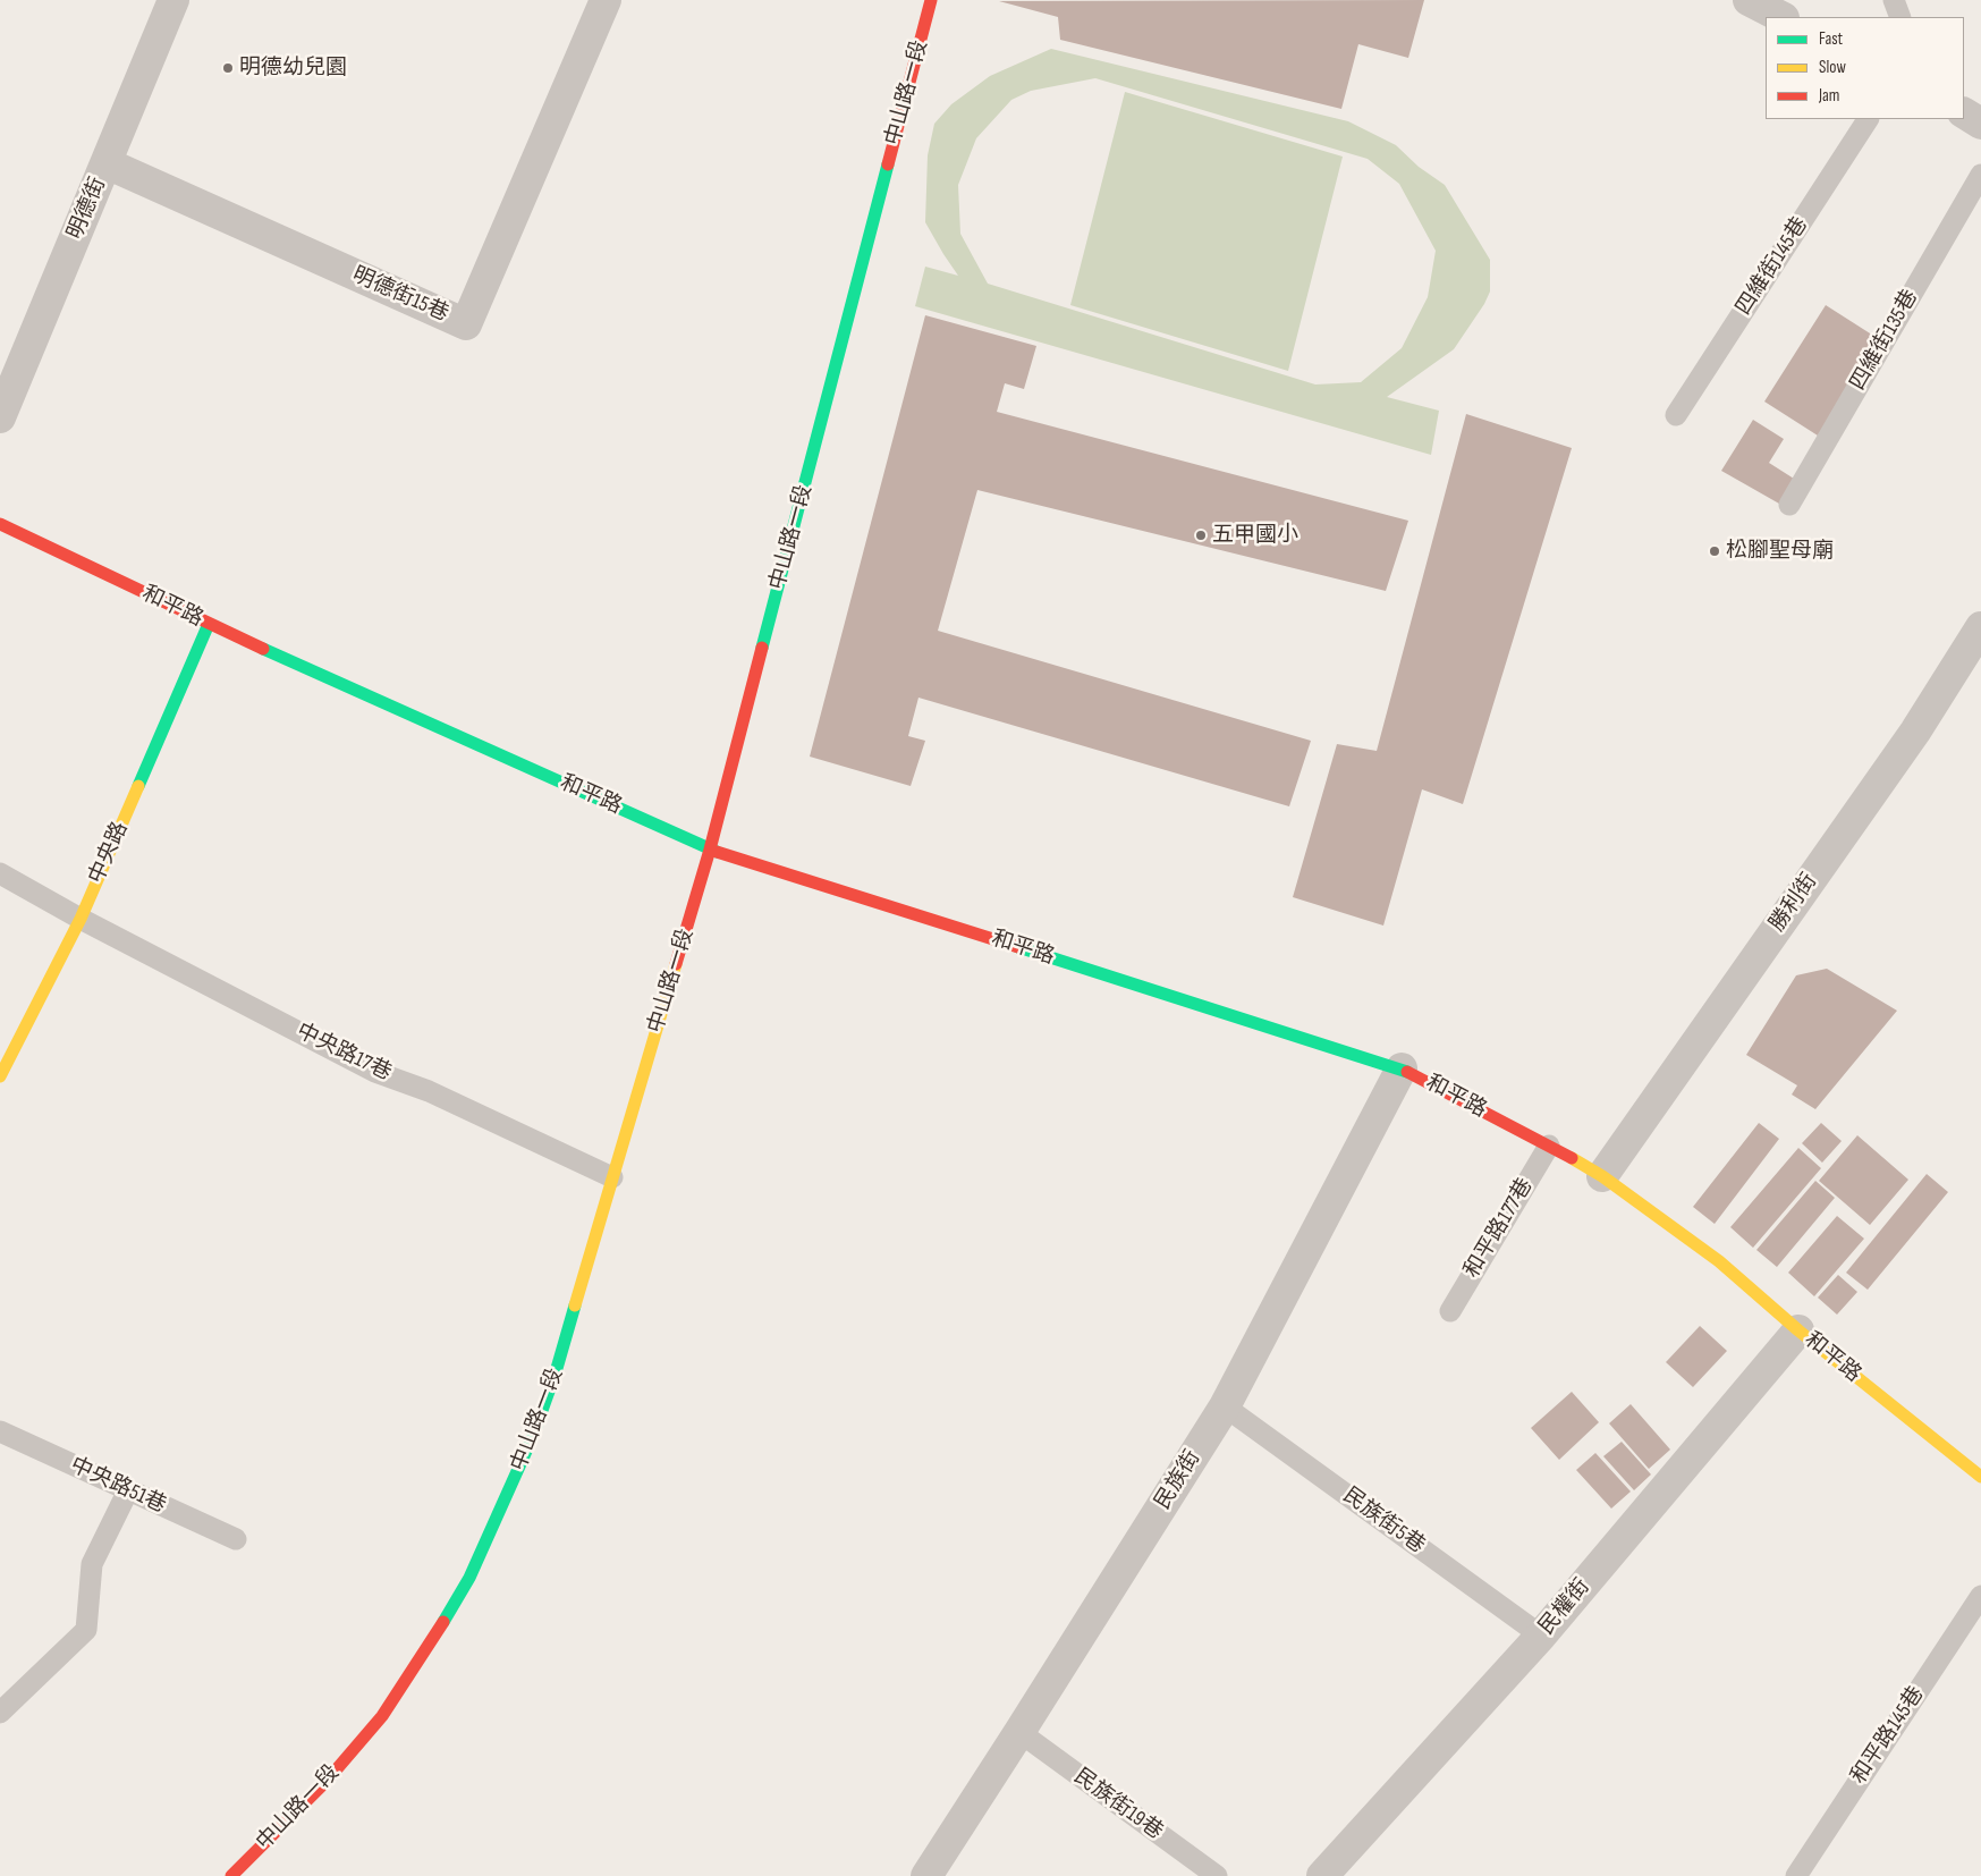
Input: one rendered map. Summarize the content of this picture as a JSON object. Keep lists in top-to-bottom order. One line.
{"streets":{"street":["中山路一段","明德街","明德街15巷","和平路","中央路","勝利街","民族街","民權街"],"lane":["四維街145巷","四維街135巷","中央路17巷","和平路177巷","中央路51巷","民族街5巷","和平路145巷","民族街19巷"]},"crossings":[["中山路一段","和平路"],["中山路一段","中央路17巷"],["明德街","明德街15巷"],["和平路","中央路"],["和平路","勝利街"],["和平路","和平路177巷"],["和平路","民族街"],["和平路","民權街"],["中央路","中央路17巷"],["民族街","民族街5巷"],["民族街","民族街19巷"],["民族街5巷","民權街"]],"places":["明德幼兒園","五甲國小","松腳聖母廟"],"legend":["Fast","Slow","Jam"]}
